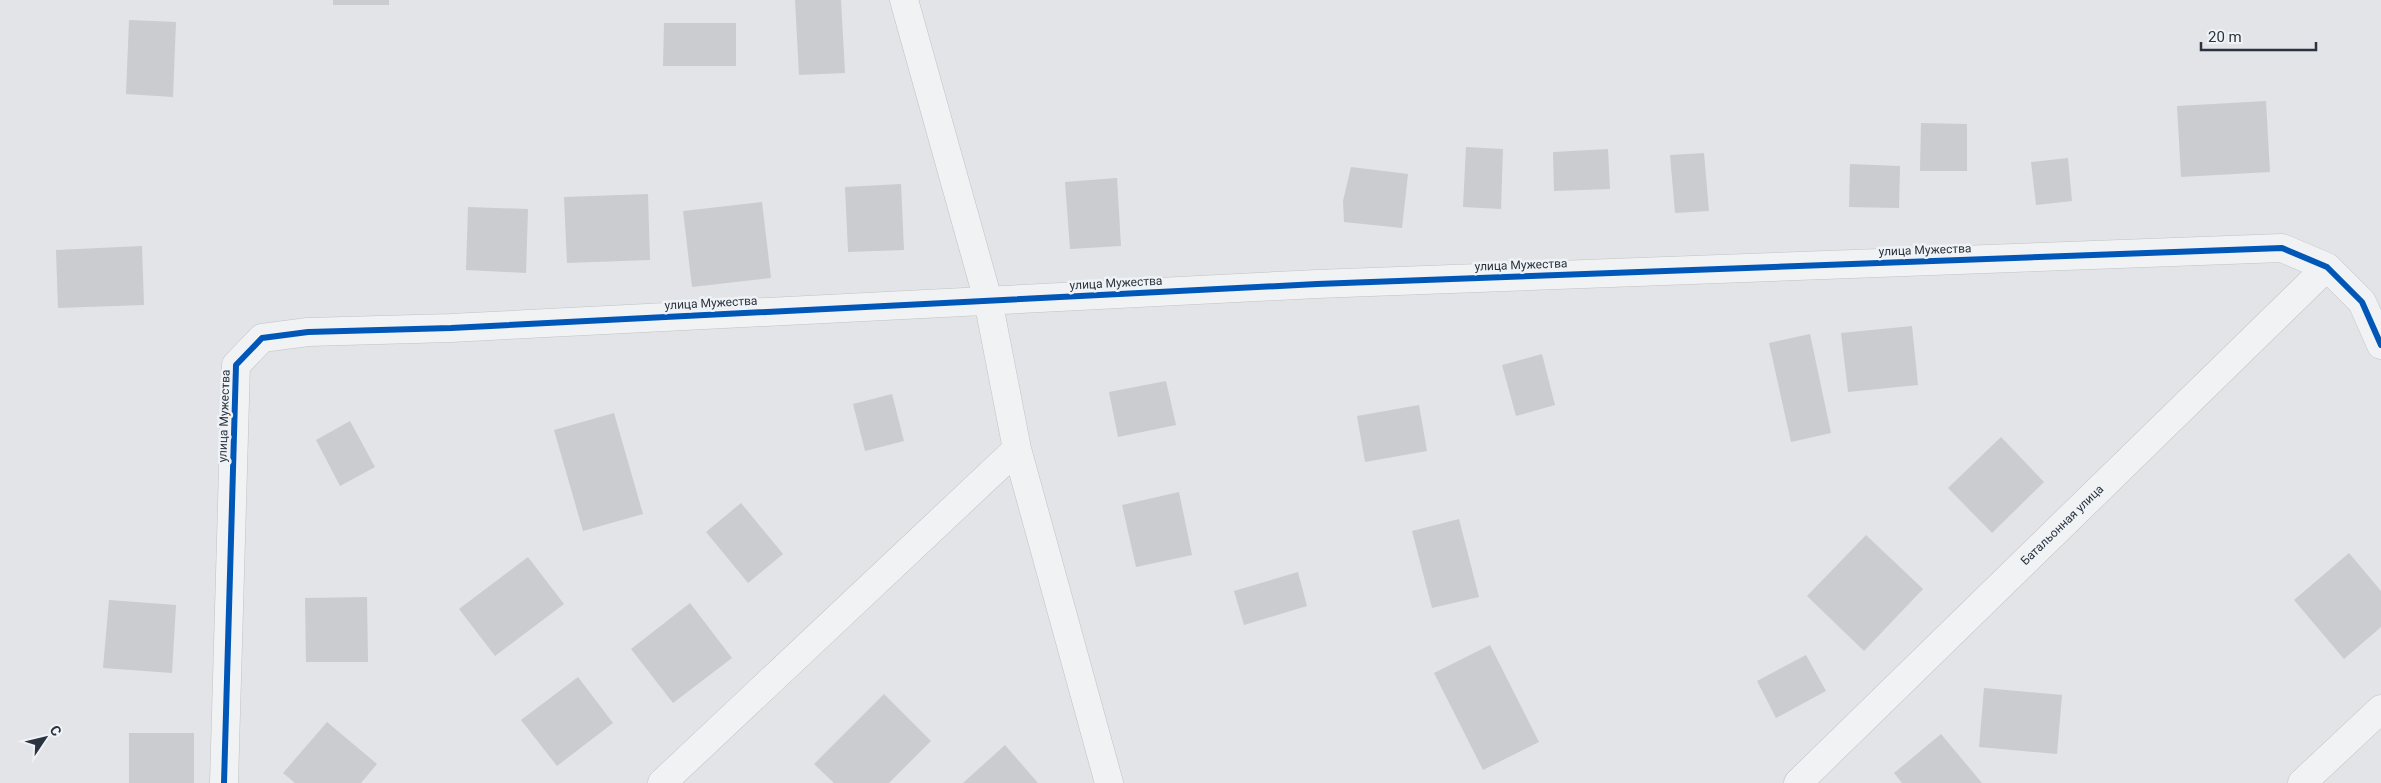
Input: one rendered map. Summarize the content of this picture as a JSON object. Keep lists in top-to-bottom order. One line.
{"streets":{"street":["улица Мужества","Батальонная улица"]},"crossings":[["улица Мужества","Батальонная улица"]],"scale_bar":"20 m","north":"top right"}
